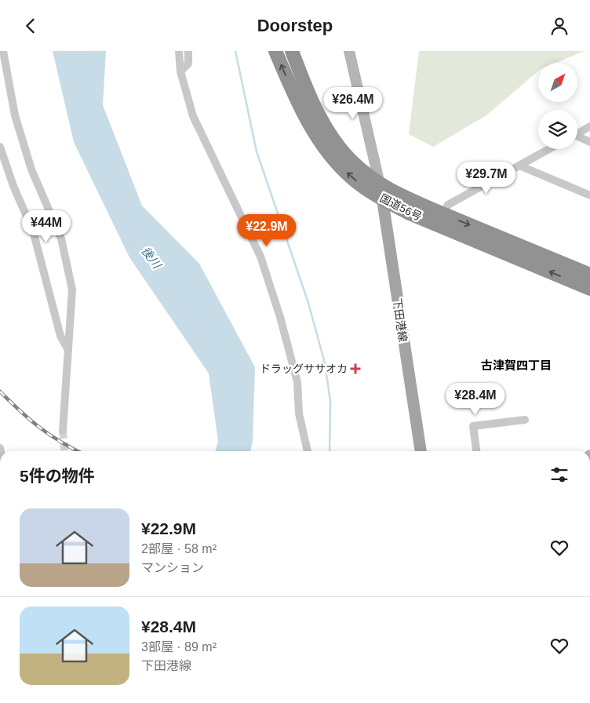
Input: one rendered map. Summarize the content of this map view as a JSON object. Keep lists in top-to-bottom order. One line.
{"streets":{"highway":["国道56号"],"main road":["下田港線"]},"crossings":[["国道56号","下田港線"]],"districts":["古津賀四丁目"],"water":["後川"],"places":{"health":["ドラッグササオカ"]},"north":"top right","page":{"header":"Doorstep","price":["¥26.4M","¥29.7M","¥44M","¥22.9M","¥28.4M"],"heading":"5件の物件","list":[{"name":"¥22.9M","note":"2部屋 · 58 m² · マンション"},{"name":"¥28.4M","note":"3部屋 · 89 m² · 下田港線"}]}}
